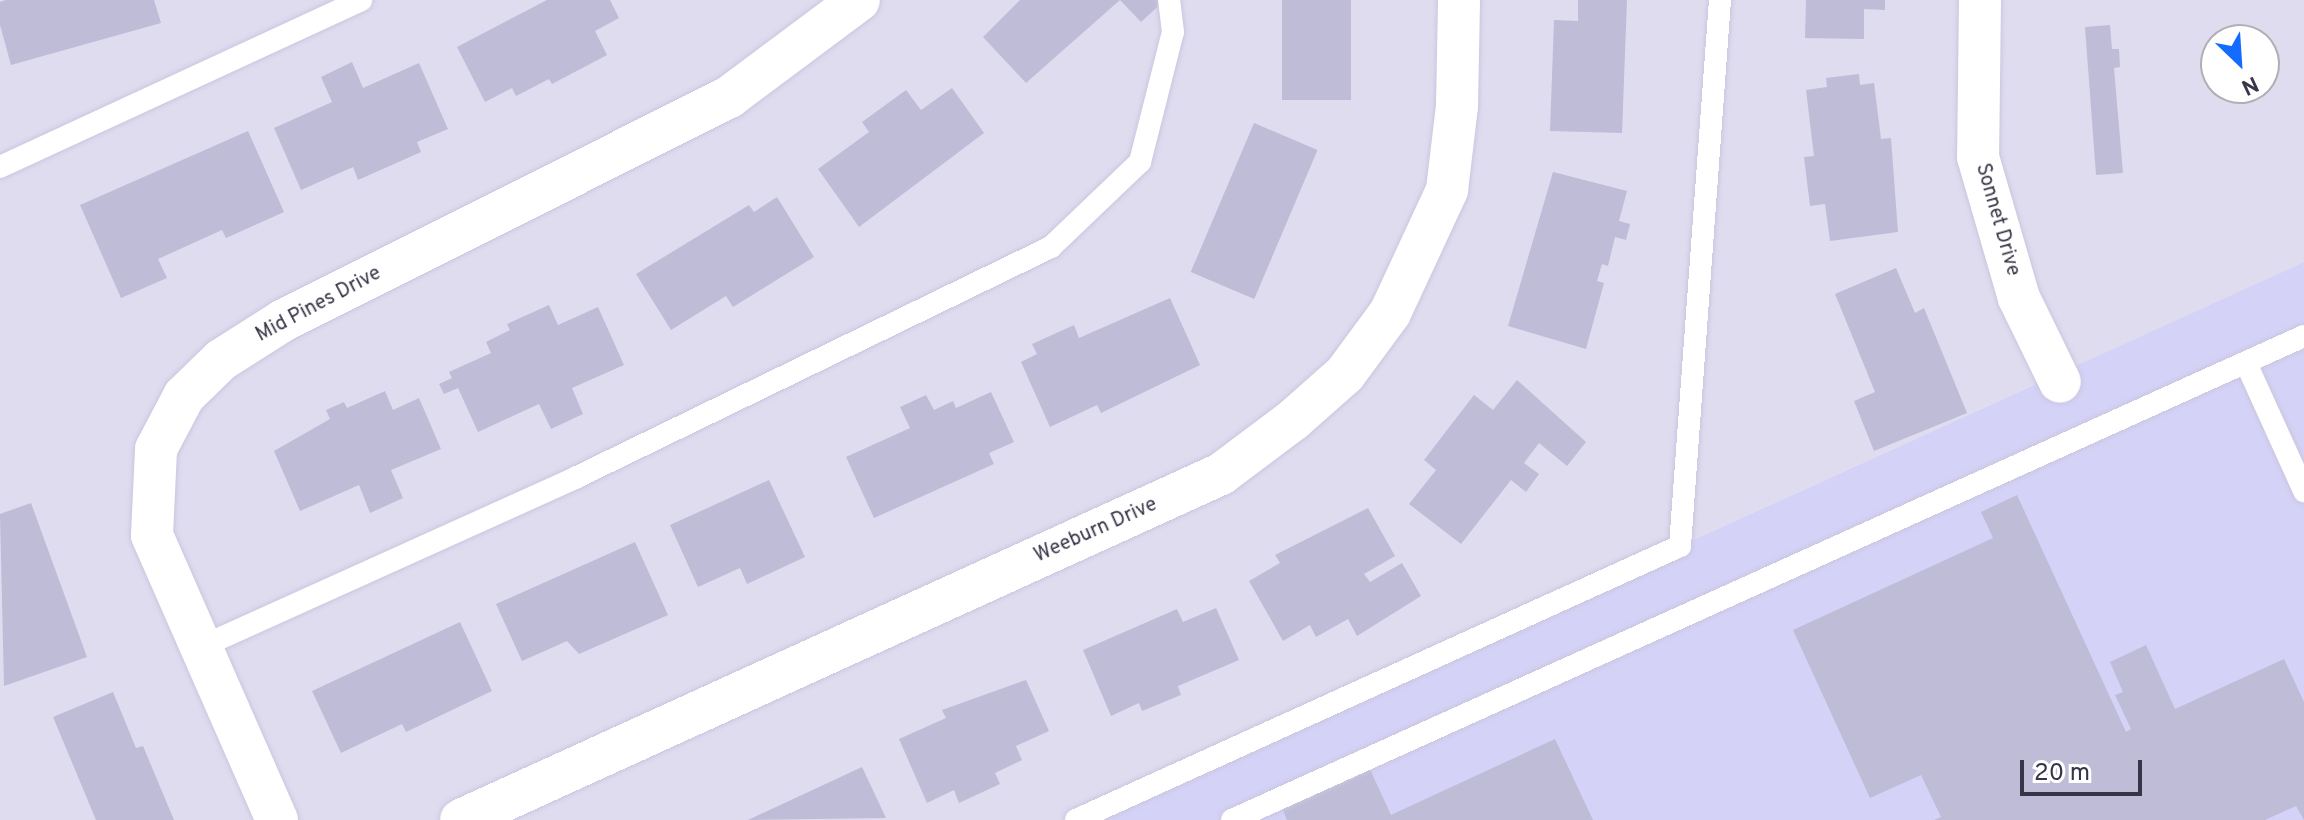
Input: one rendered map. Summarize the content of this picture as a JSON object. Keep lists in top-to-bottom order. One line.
{"streets":{"street":["Sonnet Drive","Mid Pines Drive","Weeburn Drive"]},"scale_bar":"20 m","north":"bottom right"}
